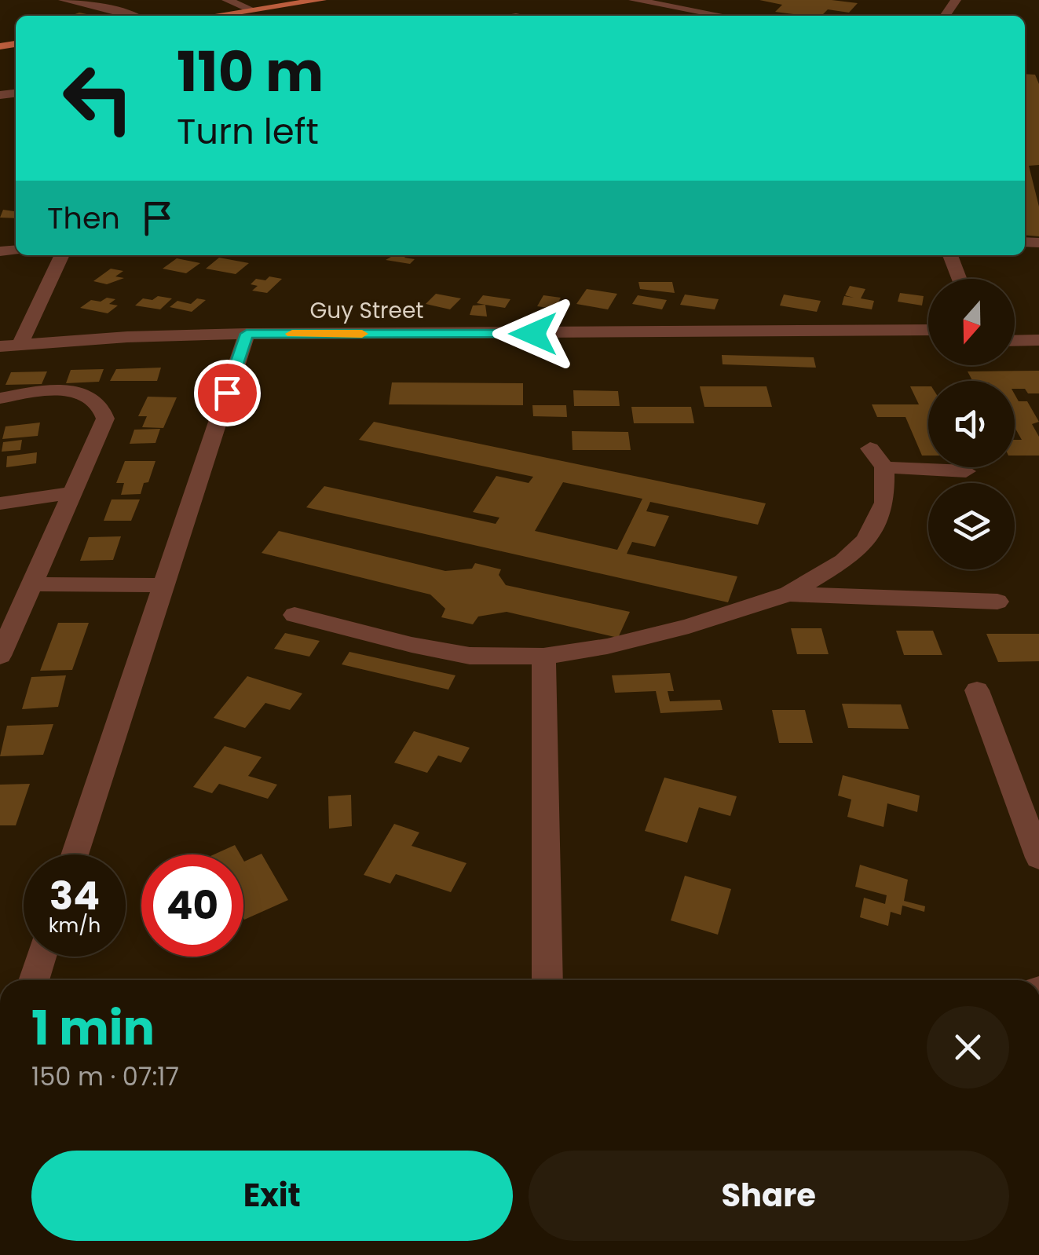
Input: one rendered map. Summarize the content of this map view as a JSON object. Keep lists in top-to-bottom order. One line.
{"streets":{"street":["Guy Street"]},"north":"bottom","page":{"turn":["110 m","Turn left"],"then":"Then","speed":"34 km/h","limit":"40","heading":["1 min","150 m · 07:17"],"buttons":["Exit","Share"]}}
